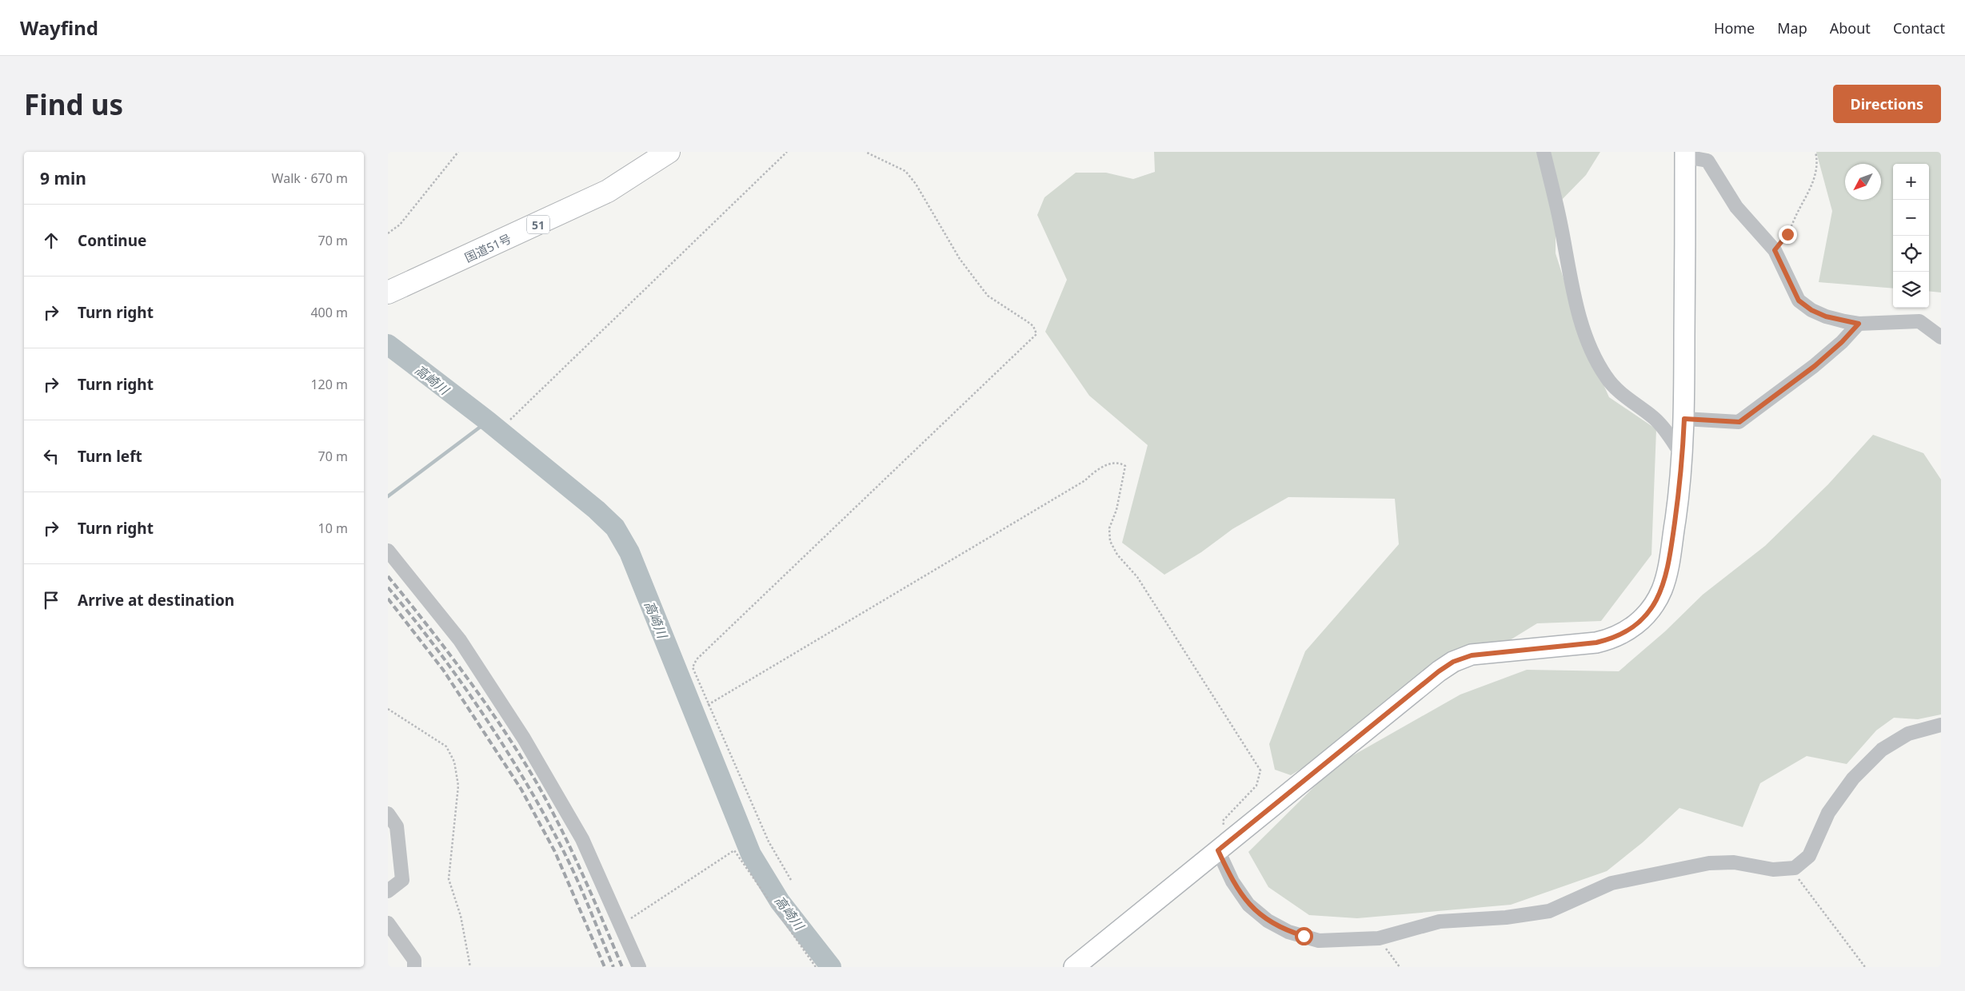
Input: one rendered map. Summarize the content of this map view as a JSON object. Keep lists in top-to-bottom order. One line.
{"streets":{"highway":["51","国道51号"]},"water":["高崎川"],"north":"bottom left","page":{"header":"Wayfind","nav":["Home","Map","About","Contact"],"buttons":"Directions","title":"Find us","heading":["9 min","Walk · 670 m"],"map_buttons":["+","−"],"list":[["Continue","70 m"],["Turn right","400 m"],["Turn right","120 m"],["Turn left","70 m"],["Turn right","10 m"],"Arrive at destination"]}}
